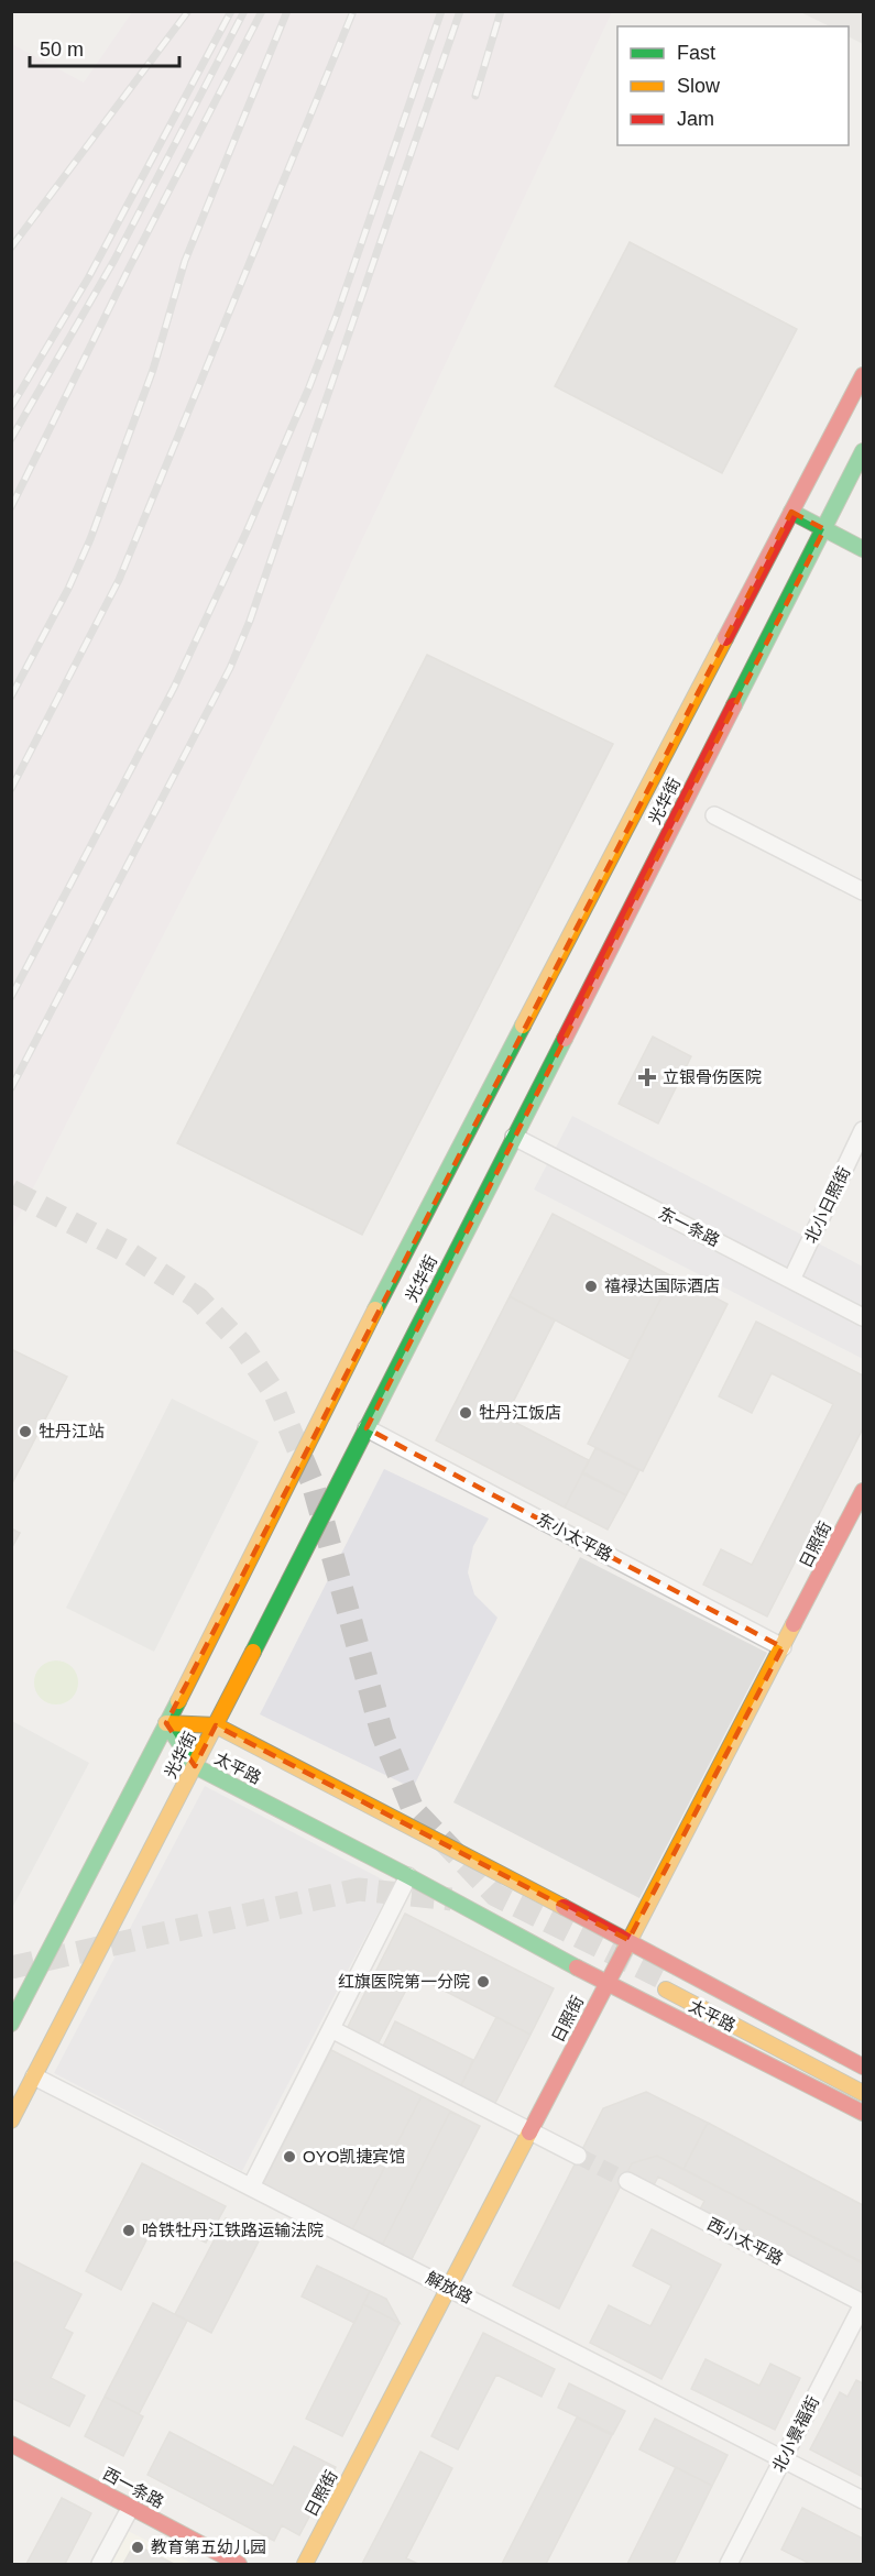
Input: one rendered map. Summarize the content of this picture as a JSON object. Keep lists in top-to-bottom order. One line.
{"streets":{"main road":["光华街","日照街","太平路","西一条路"],"street":["北小日照街","东一条路","东小太平路","西小太平路","解放路","北小景福街"]},"crossings":[["光华街","东一条路"],["光华街","东小太平路"],["光华街","太平路"],["光华街","解放路"],["北小日照街","东一条路"],["东小太平路","日照街"],["日照街","太平路"],["日照街","解放路"],["西小太平路","北小景福街"],["解放路","北小景福街"]],"places":{"health":["立银骨伤医院"],"other":["禧禄达国际酒店","牡丹江饭店","牡丹江站","红旗医院第一分院","OYO凯捷宾馆","哈铁牡丹江铁路运输法院","教育第五幼儿园"]},"legend":["Fast","Slow","Jam"],"scale_bar":"50 m"}
